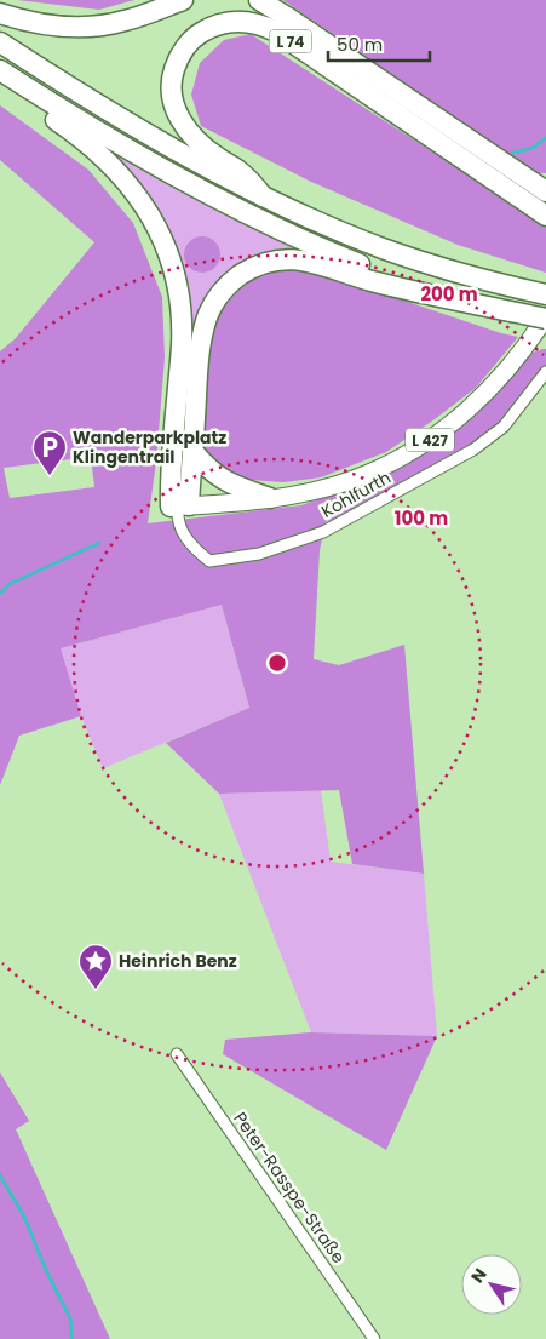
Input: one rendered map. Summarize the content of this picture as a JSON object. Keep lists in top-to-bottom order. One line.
{"streets":{"highway":["L 74"],"main road":["L 427"],"street":["Kohlfurth","Peter-Rasspe-Straße"]},"crossings":[["L 427","Kohlfurth"]],"places":{"parking":["Wanderparkplatz Klingentrail"],"place":["Heinrich Benz"]},"scale_bar":"50 m","north":"top left","rings":["200 m","100 m"]}
